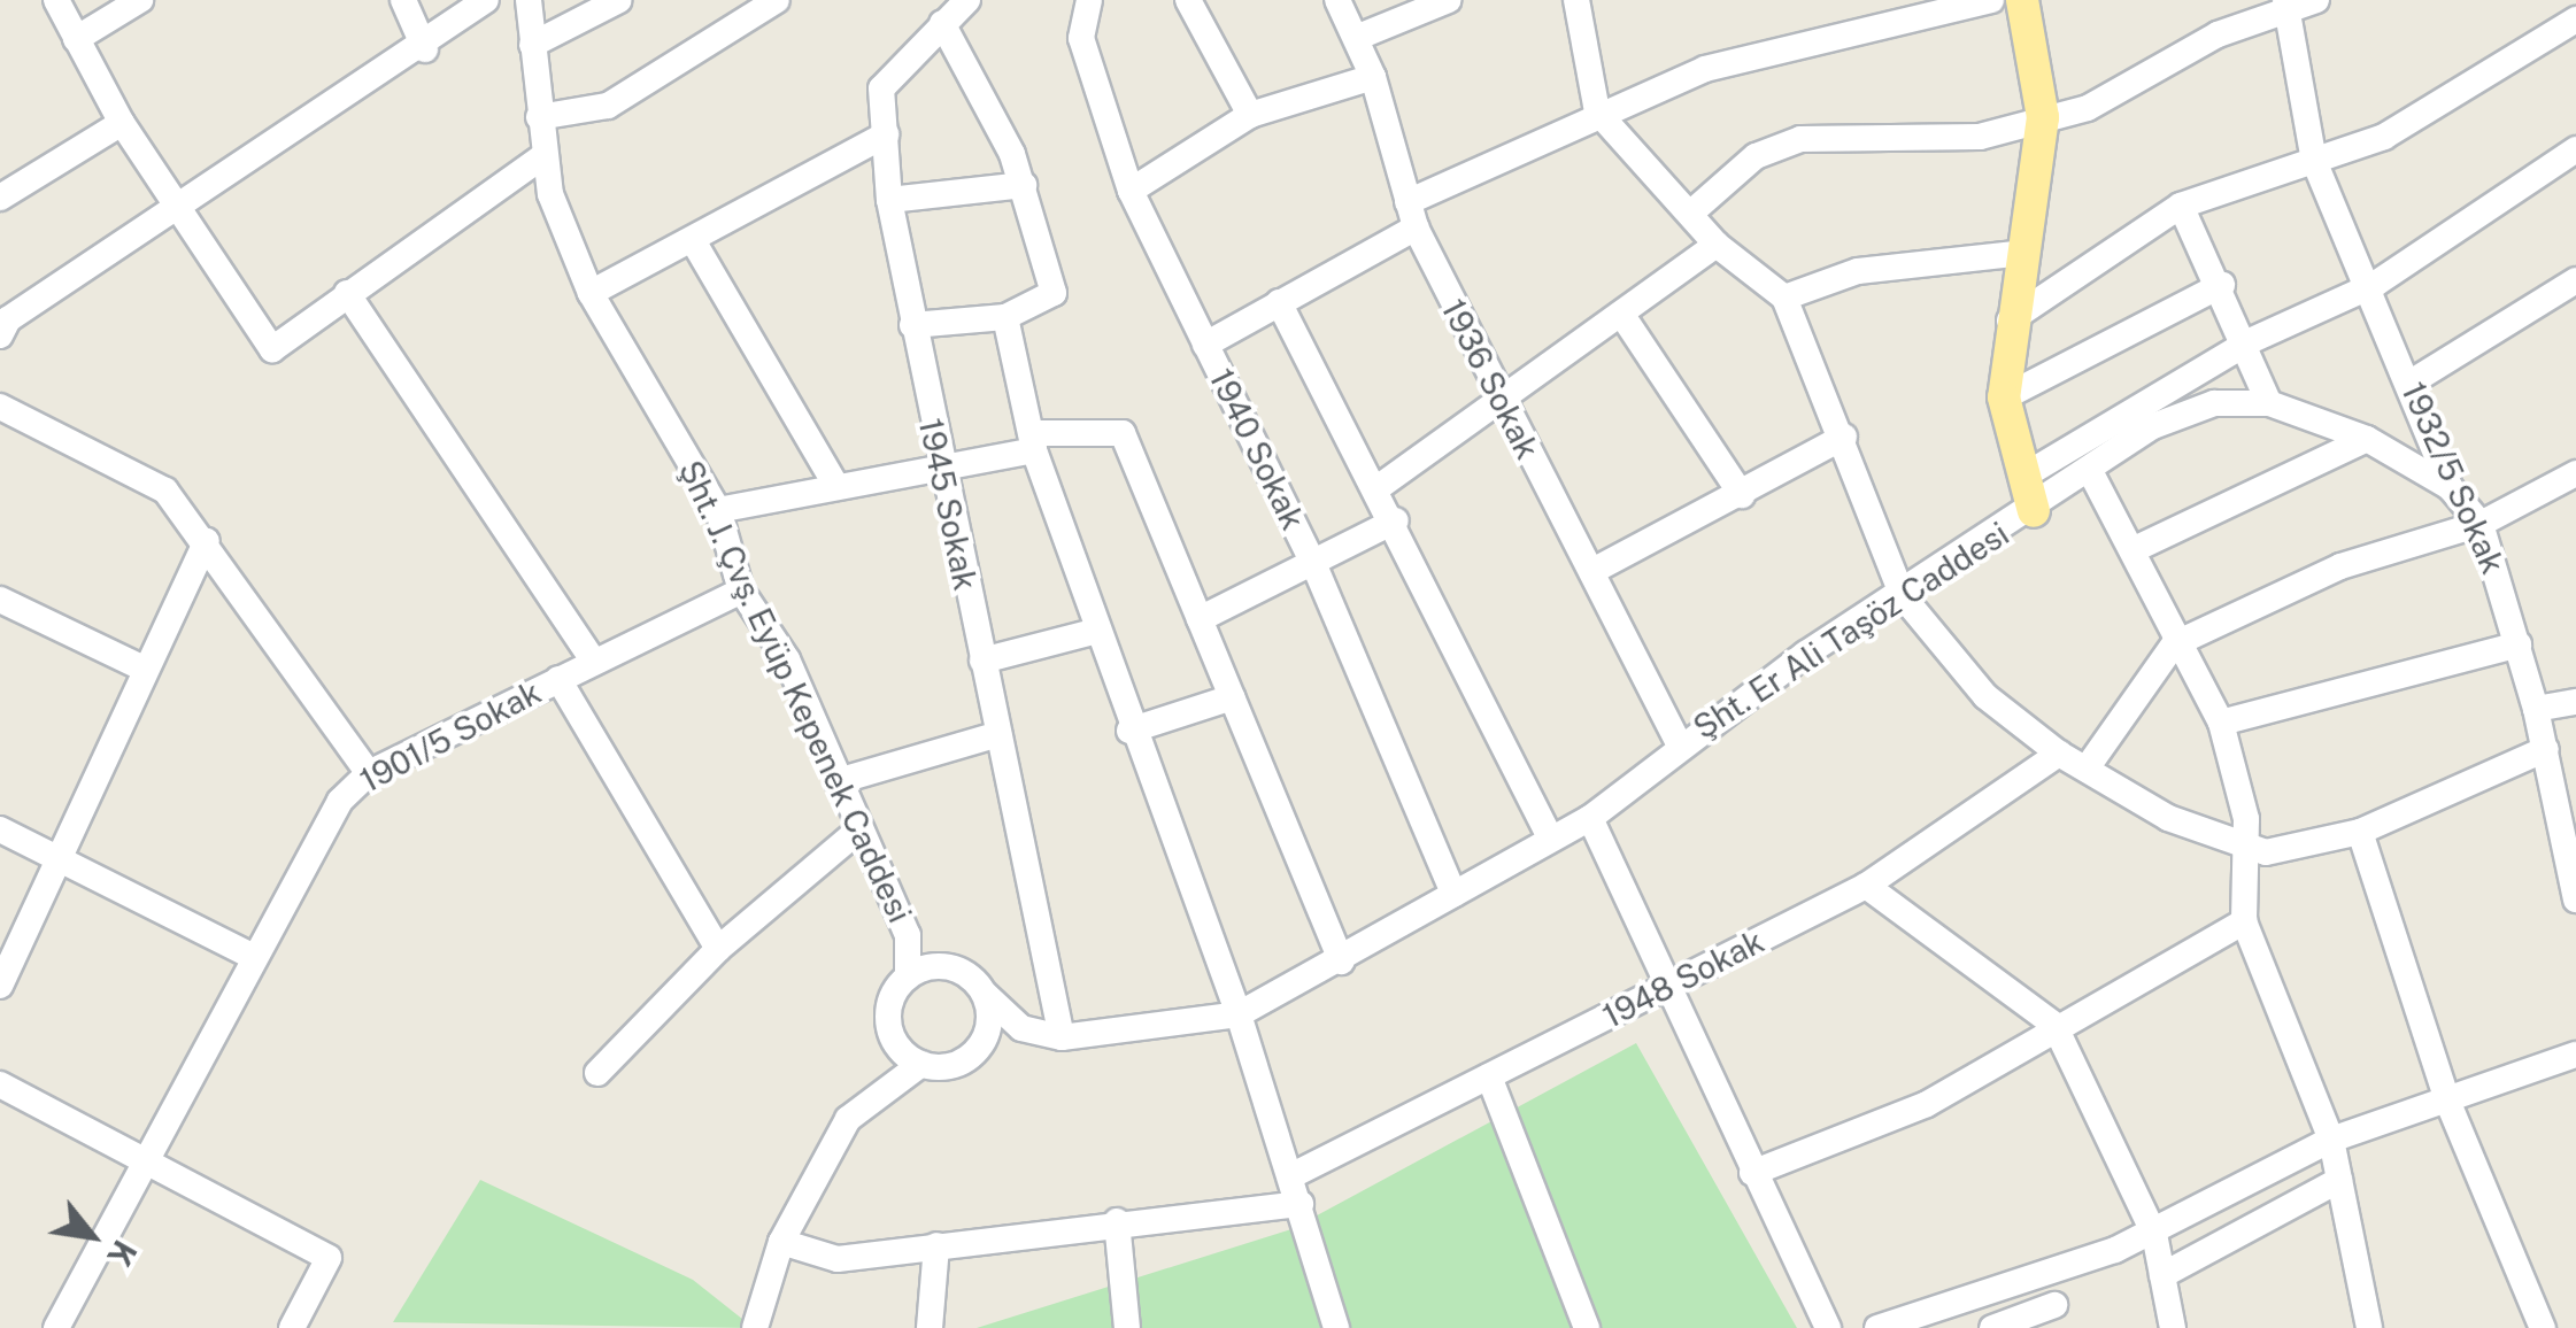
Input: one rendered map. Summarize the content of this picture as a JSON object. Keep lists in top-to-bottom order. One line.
{"streets":{"main road":["Şht. Er Ali Taşöz Caddesi"],"street":["1936 Sokak","1940 Sokak","1932/5 Sokak","1945 Sokak","Şht. J. Çvş. Eyüp Kepenek Caddesi","1901/5 Sokak","1948 Sokak"]},"crossings":[["1936 Sokak","Şht. Er Ali Taşöz Caddesi"],["1940 Sokak","Şht. Er Ali Taşöz Caddesi"],["1945 Sokak","Şht. Er Ali Taşöz Caddesi"],["Şht. J. Çvş. Eyüp Kepenek Caddesi","1901/5 Sokak"]],"north":"bottom right"}
